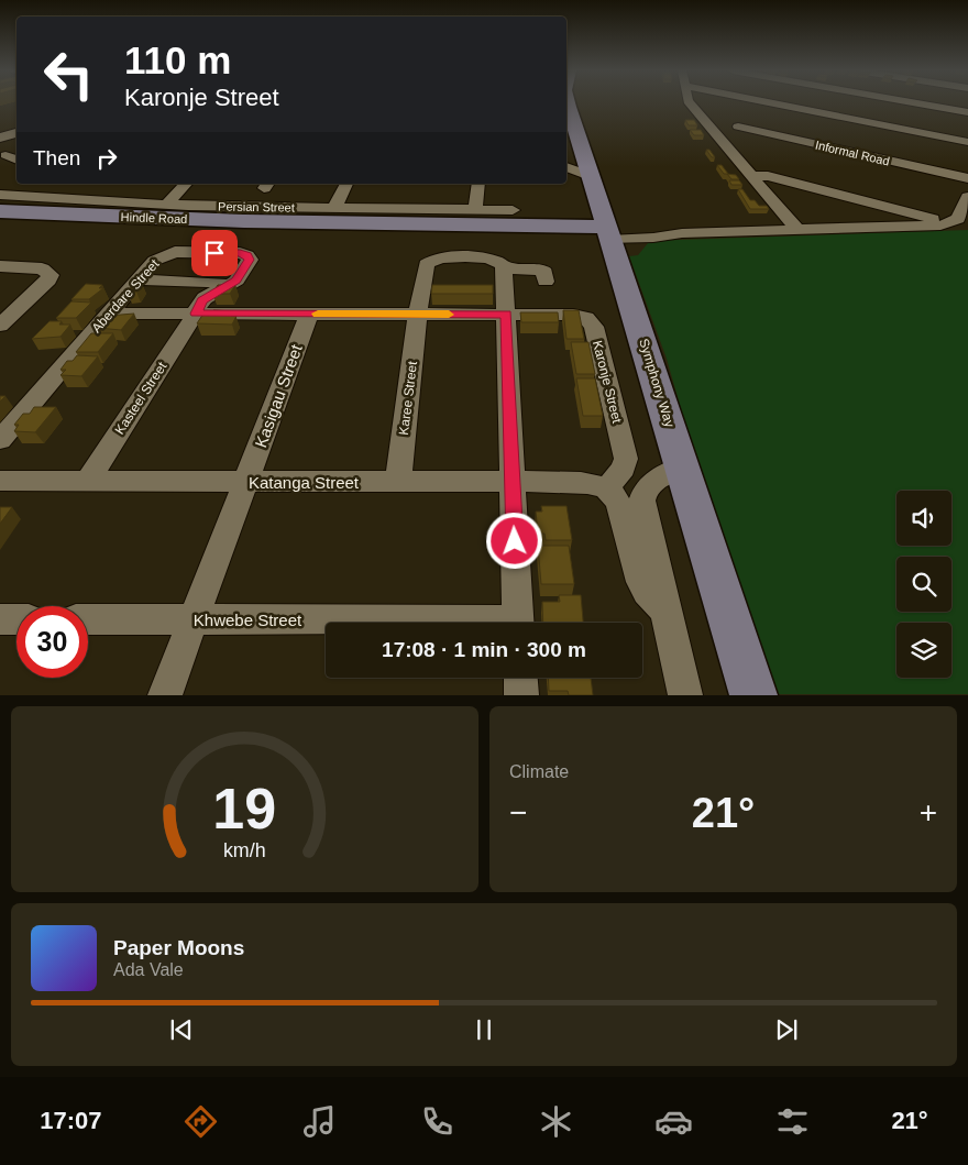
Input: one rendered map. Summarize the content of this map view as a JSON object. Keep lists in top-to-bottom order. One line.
{"streets":{"main road":["Hindle Road","Symphony Way"],"street":["Informal Road","Persian Street","Aberdare Street","Karonje Street","Kasigau Street","Kasteel Street","Karee Street","Katanga Street","Khwebe Street"]},"crossings":[["Persian Street","Hindle Road"],["Hindle Road","Symphony Way"],["Aberdare Street","Karonje Street"],["Aberdare Street","Kasteel Street"],["Karonje Street","Kasigau Street"],["Karonje Street","Kasteel Street"],["Karonje Street","Karee Street"],["Karonje Street","Katanga Street"],["Kasigau Street","Katanga Street"],["Kasigau Street","Khwebe Street"],["Kasteel Street","Katanga Street"],["Karee Street","Katanga Street"]],"page":{"turn":["110 m","Karonje Street"],"then":"Then","limit":"30","trip":"17:08 · 1 min · 300 m","tile":"Climate","heat":["−","21°","+"],"song":["Paper Moons","Ada Vale"],"tabs":["17:07","21°"],"gauge":["19","km/h"]}}
